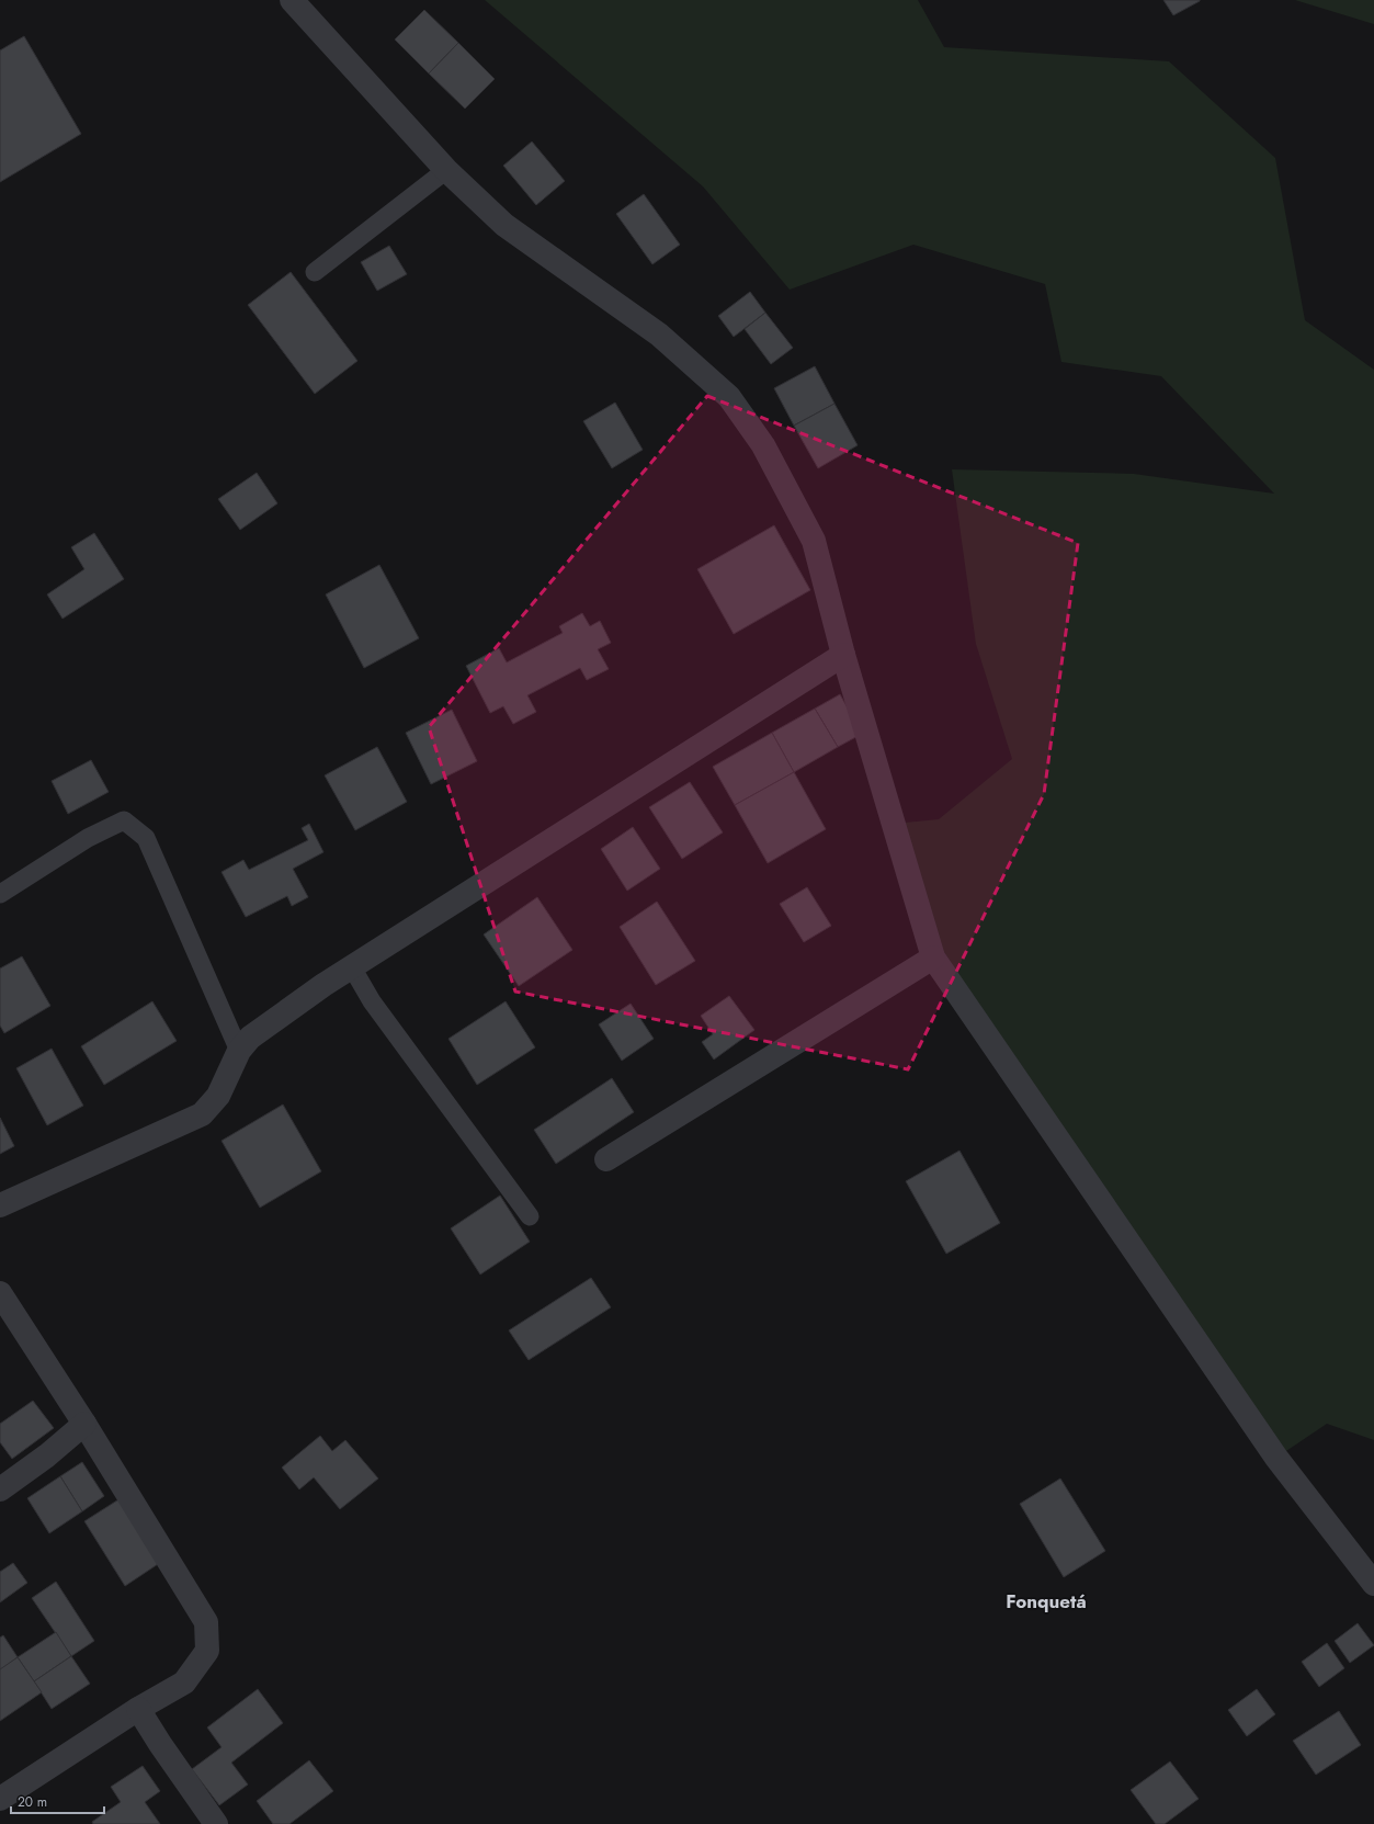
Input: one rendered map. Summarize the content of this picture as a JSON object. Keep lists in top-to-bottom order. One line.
{"districts":["Fonquetá"],"scale_bar":"20 m"}
